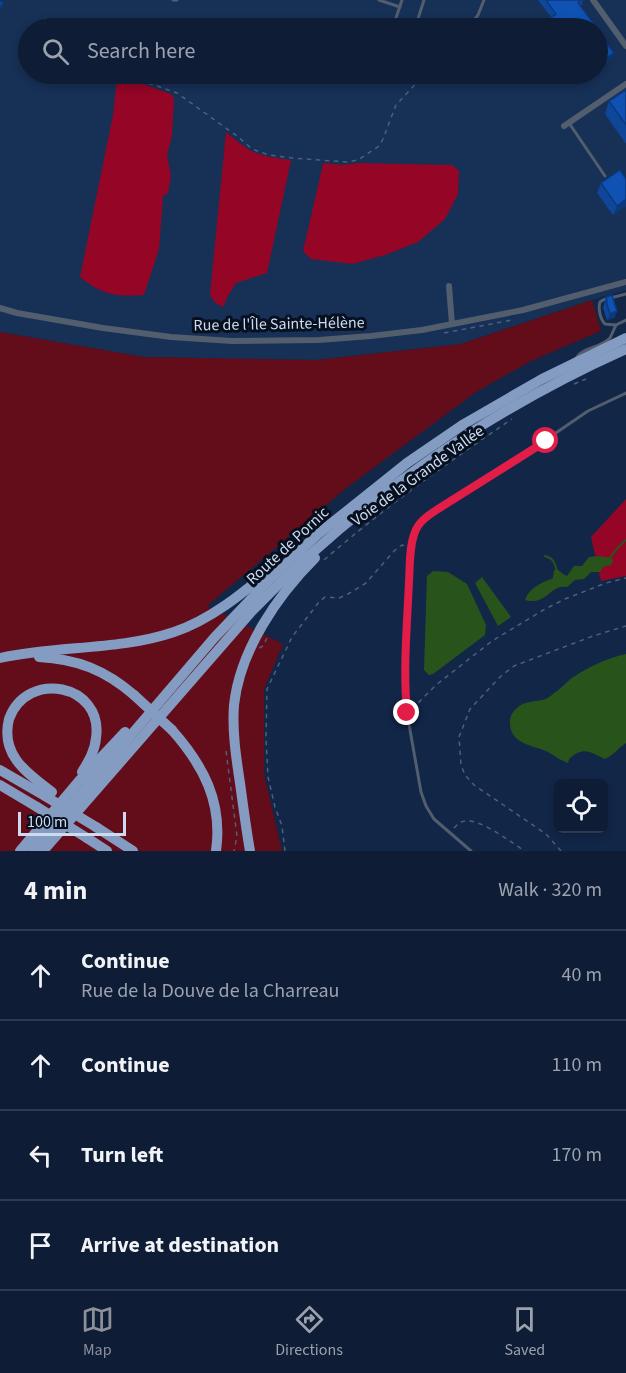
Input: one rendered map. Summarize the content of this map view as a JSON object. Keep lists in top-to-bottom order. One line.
{"streets":{"highway":["Route de Pornic"],"street":["Rue de l'Île Sainte-Hélène"],"path":["Voie de la Grande Vallée"]},"scale_bar":"100 m","page":{"search":"Search here","scale":"100 m","heading":["4 min","Walk · 320 m"],"list":[["Continue","Rue de la Douve de la Charreau","40 m"],["Continue","110 m"],["Turn left","170 m"],"Arrive at destination"],"nav":["Map","Directions","Saved"]}}
